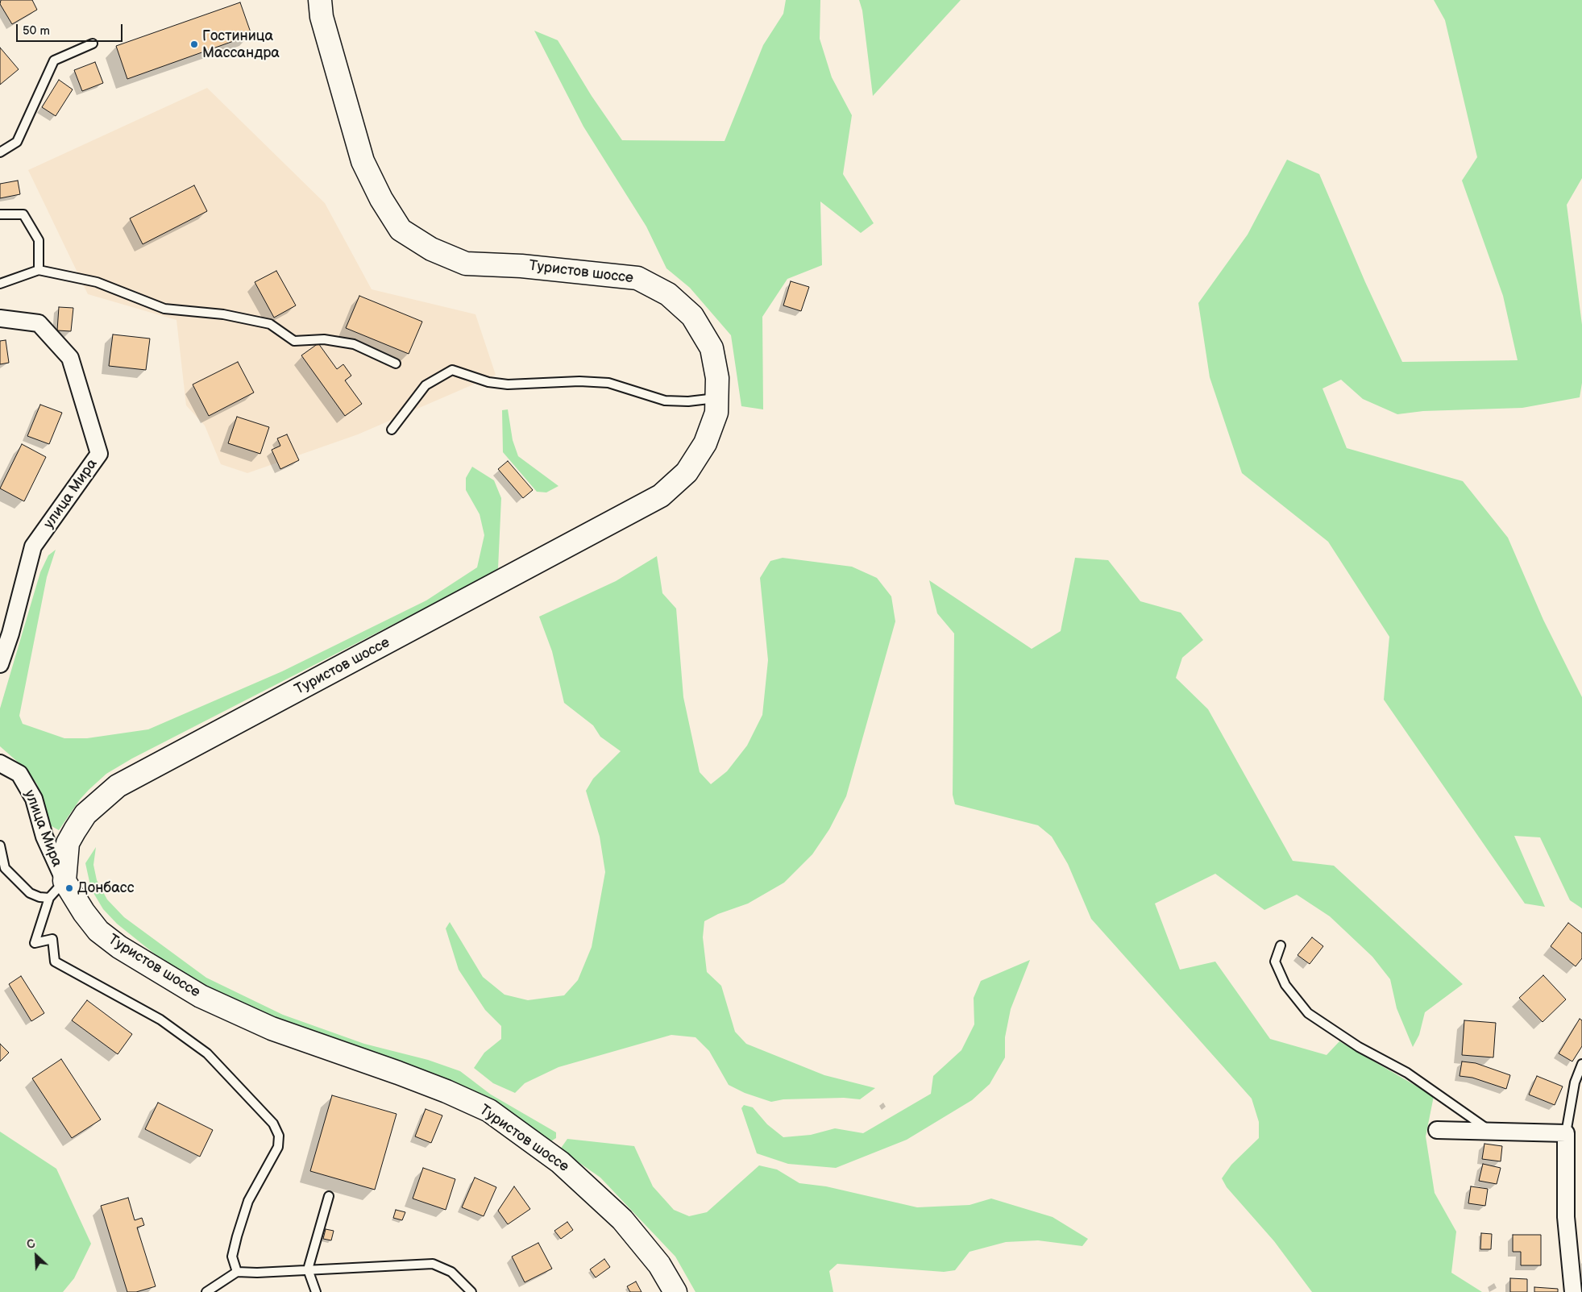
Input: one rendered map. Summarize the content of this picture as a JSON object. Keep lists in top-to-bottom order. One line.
{"streets":{"main road":["Туристов шоссе"],"street":["улица Мира"]},"crossings":[["Туристов шоссе","улица Мира"]],"places":["Гостиница Массандра","Донбасс"],"scale_bar":"50 m","north":"top left"}
